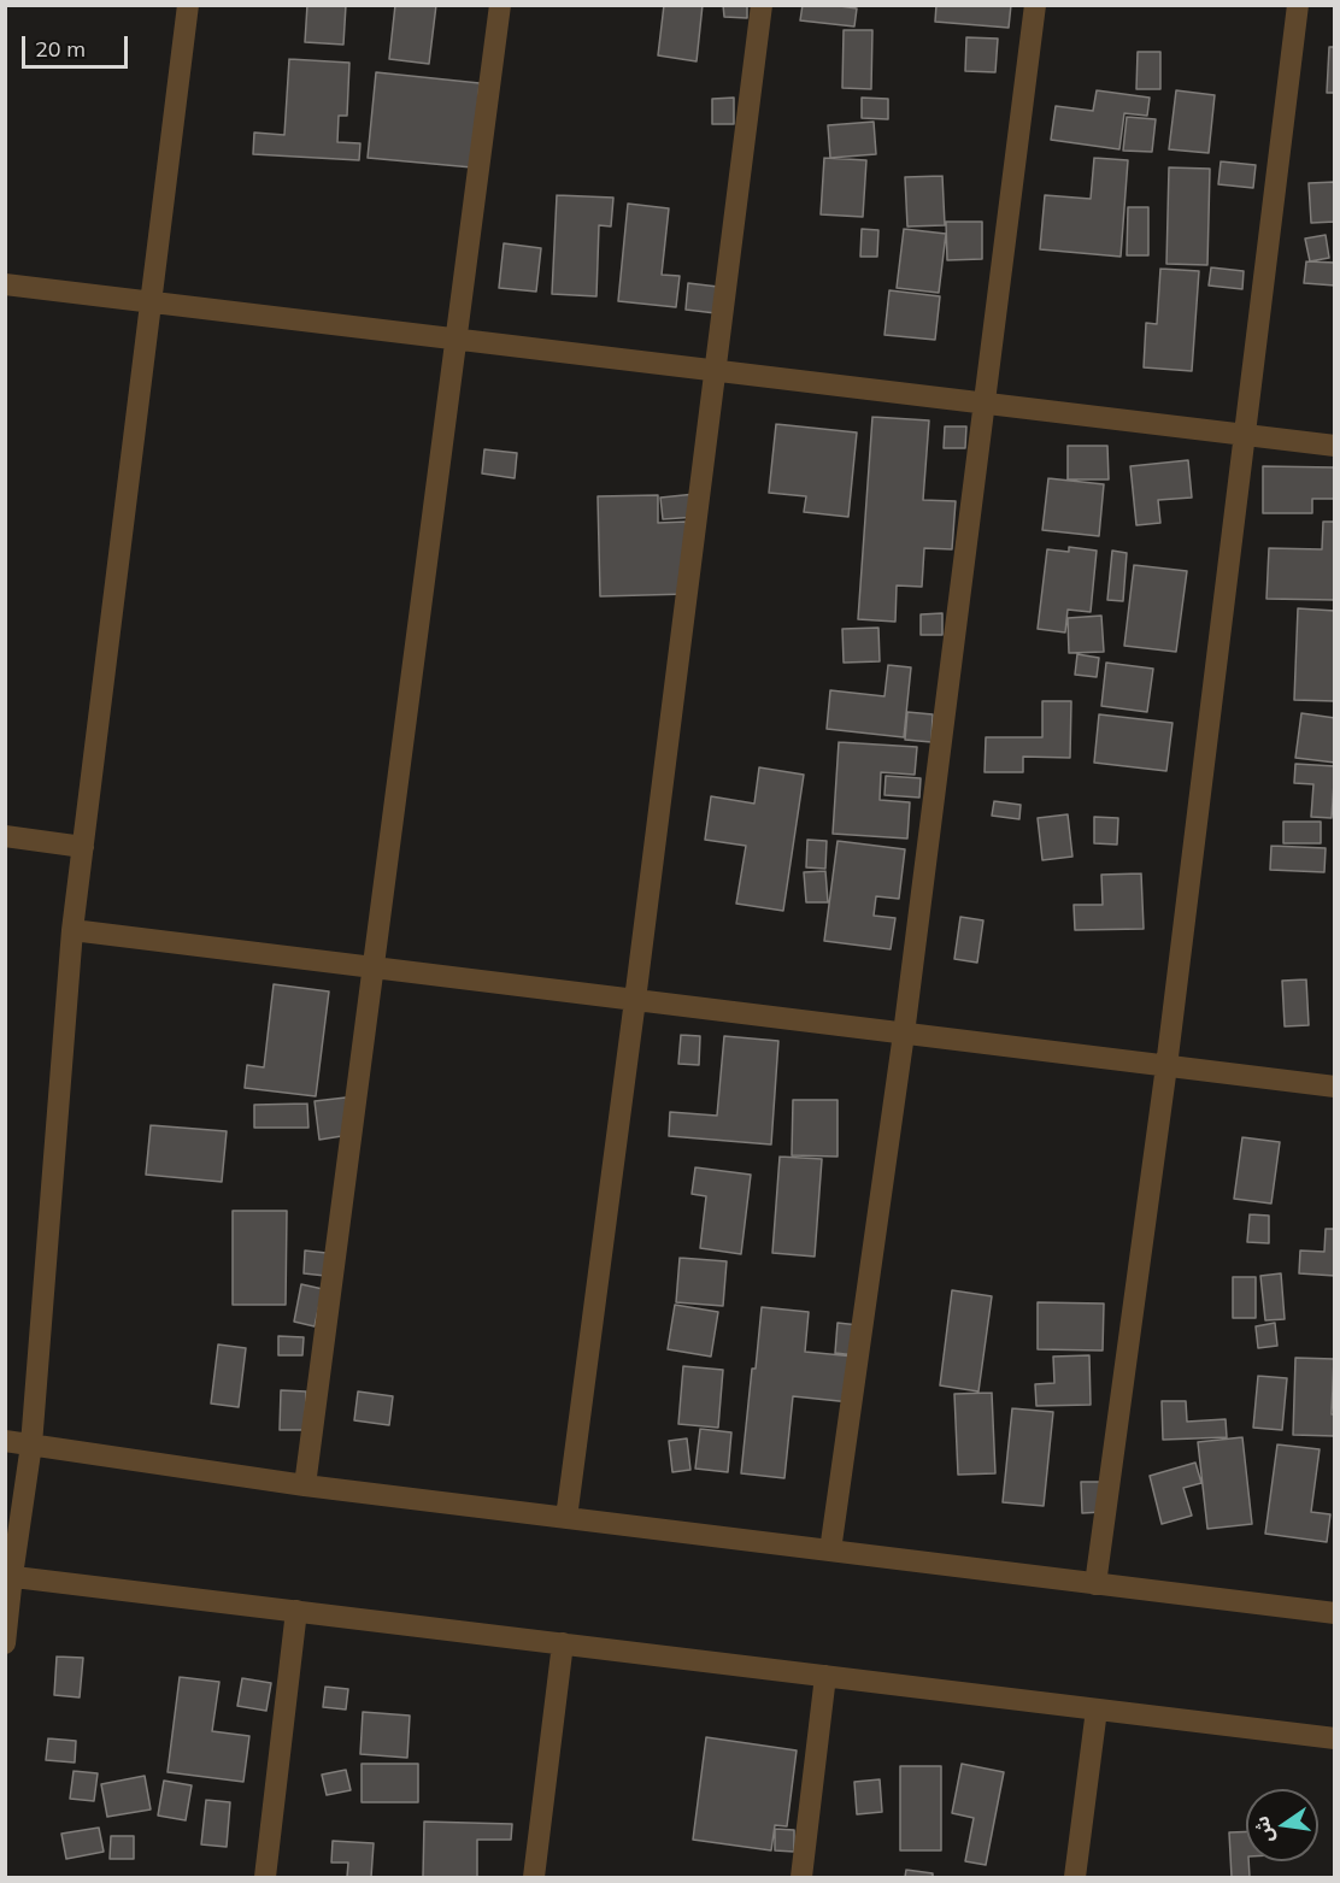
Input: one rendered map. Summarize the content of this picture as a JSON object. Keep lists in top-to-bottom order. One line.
{"scale_bar":"20 m","north":"left"}
